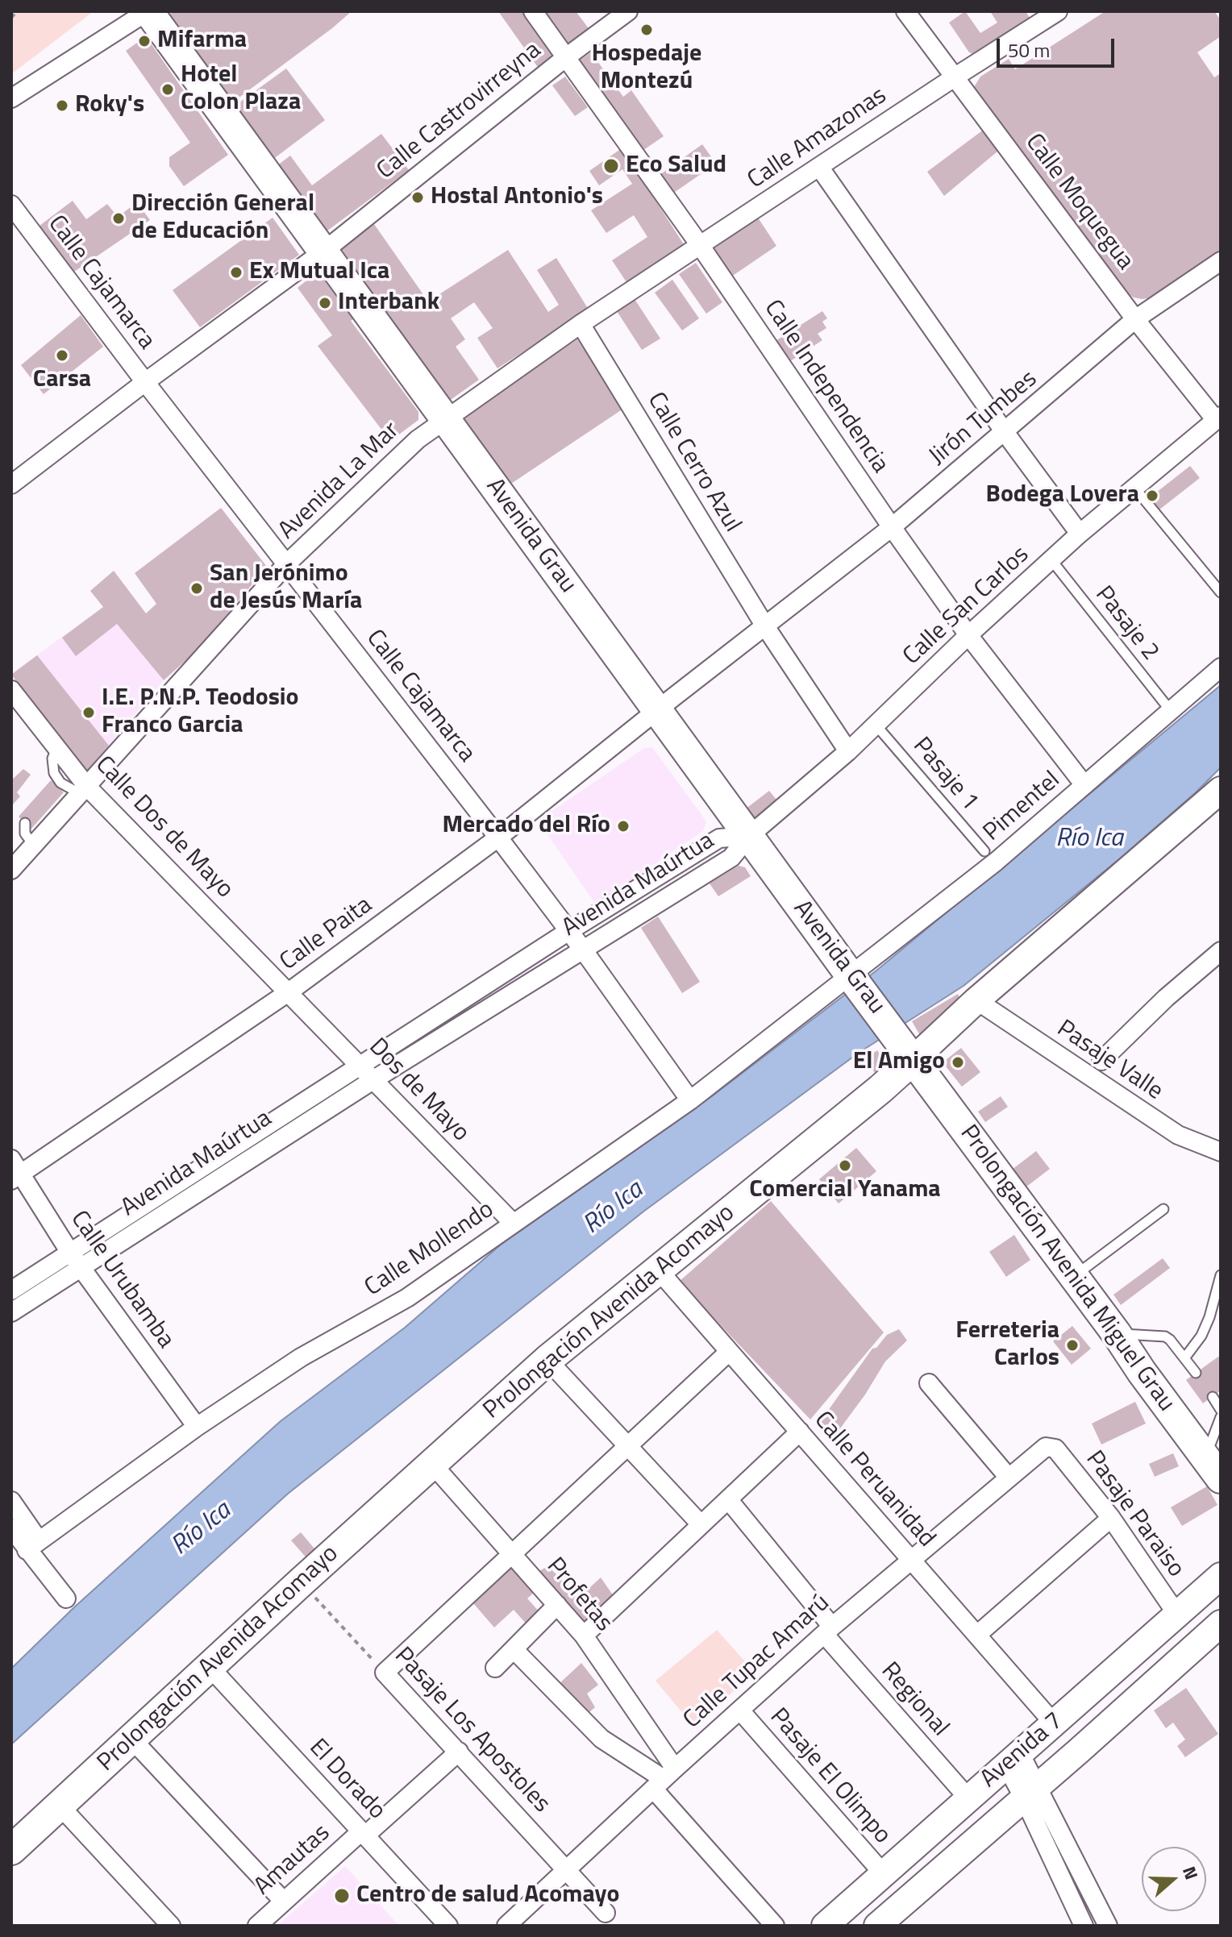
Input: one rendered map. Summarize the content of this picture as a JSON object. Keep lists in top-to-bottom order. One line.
{"streets":{"main road":["Avenida Grau","Prolongación Avenida Miguel Grau","Prolongación Avenida Acomayo"],"street":["Calle Castrovirreyna","Calle Amazonas","Calle Moquegua","Calle Cajamarca","Calle Independencia","Jirón Tumbes","Calle Cerro Azul","Avenida La Mar","Calle San Carlos","Pimentel","Calle Dos de Mayo","Avenida Maúrtua","Calle Paita","Pasaje Valle","Dos de Mayo","Calle Mollendo","Calle Urubamba","Calle Peruanidad","Pasaje Paraiso","Profetas","Calle Tupac Amarú","Regional","Pasaje Los Apostoles","Avenida 7","Pasaje El Olimpo","El Dorado","Amautas"],"lane":["Pasaje 2","Pasaje 1"]},"crossings":[["Calle Castrovirreyna","Calle Cajamarca"],["Calle Castrovirreyna","Calle Independencia"],["Calle Castrovirreyna","Avenida Grau"],["Calle Amazonas","Calle Moquegua"],["Calle Amazonas","Calle Independencia"],["Calle Amazonas","Calle Cerro Azul"],["Calle Amazonas","Avenida La Mar"],["Calle Amazonas","Avenida Grau"],["Calle Moquegua","Jirón Tumbes"],["Calle Moquegua","Calle San Carlos"],["Calle Cajamarca","Avenida La Mar"],["Calle Cajamarca","Avenida Maúrtua"],["Calle Cajamarca","Calle Paita"],["Calle Cajamarca","Calle Mollendo"],["Calle Independencia","Jirón Tumbes"],["Calle Independencia","Calle San Carlos"],["Calle Independencia","Pimentel"],["Jirón Tumbes","Calle Cerro Azul"],["Jirón Tumbes","Avenida Grau"],["Jirón Tumbes","Calle Paita"],["Calle Cerro Azul","Calle San Carlos"],["Avenida La Mar","Avenida Grau"],["Avenida La Mar","Calle Dos de Mayo"],["Avenida Grau","Calle San Carlos"],["Avenida Grau","Pimentel"],["Avenida Grau","Avenida Maúrtua"],["Avenida Grau","Calle Paita"],["Avenida Grau","Calle Mollendo"],["Avenida Grau","Prolongación Avenida Miguel Grau"],["Avenida Grau","Prolongación Avenida Acomayo"],["Calle San Carlos","Pasaje 2"],["Calle San Carlos","Pasaje 1"],["Calle San Carlos","Avenida Maúrtua"],["Pasaje 2","Pimentel"],["Pimentel","Calle Mollendo"],["Calle Dos de Mayo","Calle Paita"],["Calle Dos de Mayo","Dos de Mayo"],["Avenida Maúrtua","Dos de Mayo"],["Avenida Maúrtua","Calle Urubamba"],["Calle Paita","Dos de Mayo"],["Calle Paita","Calle Urubamba"],["Pasaje Valle","Prolongación Avenida Acomayo"],["Dos de Mayo","Calle Mollendo"],["Calle Mollendo","Calle Urubamba"],["Prolongación Avenida Miguel Grau","Prolongación Avenida Acomayo"],["Prolongación Avenida Acomayo","Calle Peruanidad"],["Prolongación Avenida Acomayo","Profetas"],["Prolongación Avenida Acomayo","Pasaje Los Apostoles"],["Prolongación Avenida Acomayo","El Dorado"],["Calle Peruanidad","Calle Tupac Amarú"],["Calle Peruanidad","Avenida 7"],["Pasaje Paraiso","Calle Tupac Amarú"],["Pasaje Paraiso","Avenida 7"],["Profetas","Calle Tupac Amarú"],["Calle Tupac Amarú","Regional"],["Calle Tupac Amarú","Pasaje Los Apostoles"],["Calle Tupac Amarú","Pasaje El Olimpo"],["Regional","Avenida 7"],["Pasaje Los Apostoles","Amautas"],["Avenida 7","Pasaje El Olimpo"],["El Dorado","Amautas"]],"water":["Río Ica"],"places":["Hospedaje Montezú","Mifarma","Hotel Colon Plaza","Roky's","Eco Salud","Hostal Antonio's","Dirección General de Educación","Ex Mutual Ica","Interbank","Carsa","Bodega Lovera","San Jerónimo de Jesús María","I.E. P.N.P. Teodosio Franco Garcia","Mercado del Río","El Amigo","Comercial Yanama","Ferreteria Carlos","Centro de salud Acomayo"],"scale_bar":"50 m","north":"right"}
